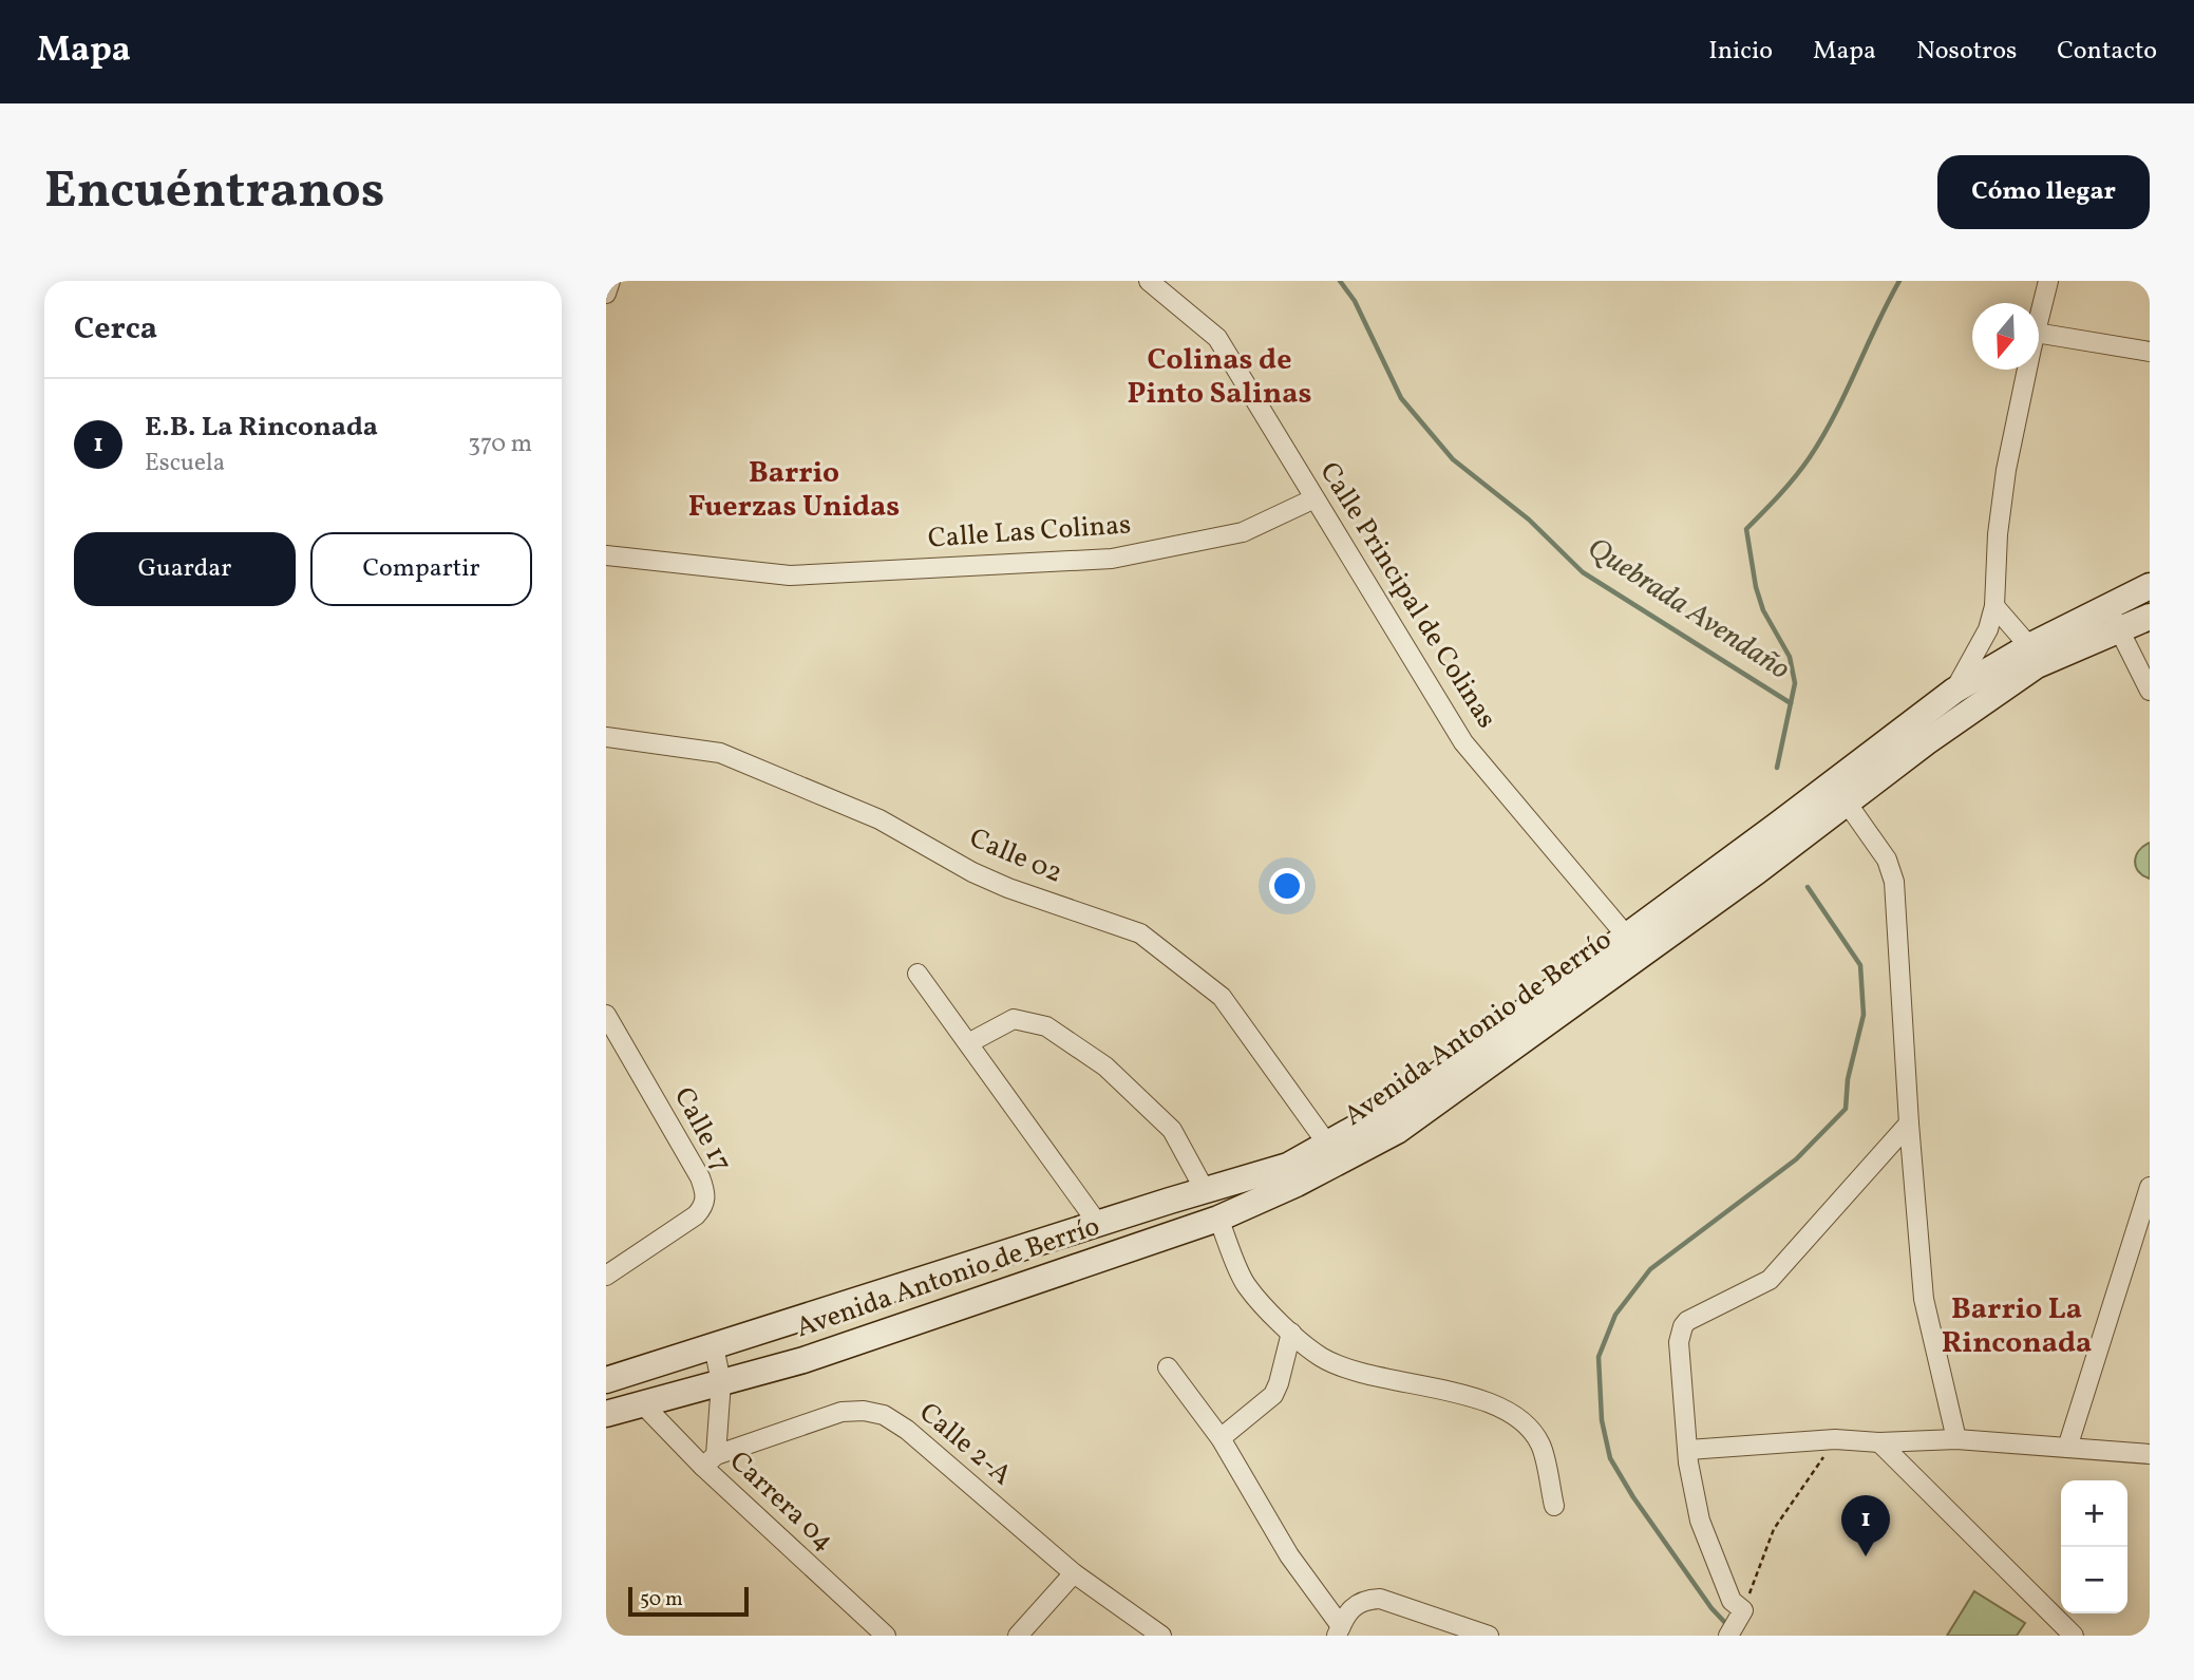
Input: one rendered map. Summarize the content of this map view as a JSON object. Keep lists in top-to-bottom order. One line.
{"streets":{"street":["Calle Las Colinas","Calle Principal de Colinas","Calle 02","Avenida Antonio de Berrío","Calle 17","Calle 2-A","Carrera 04"]},"crossings":[["Calle Las Colinas","Calle Principal de Colinas"],["Calle Principal de Colinas","Avenida Antonio de Berrío"],["Calle 02","Avenida Antonio de Berrío"],["Avenida Antonio de Berrío","Carrera 04"],["Calle 2-A","Carrera 04"]],"districts":["Colinas de Pinto Salinas","Barrio Fuerzas Unidas","Barrio La Rinconada"],"water":["Quebrada Avendaño"],"scale_bar":"50 m","north":"bottom","page":{"header":"Mapa","nav":["Inicio","Mapa","Nosotros","Contacto"],"buttons":["Cómo llegar",["Guardar","Compartir"]],"title":"Encuéntranos","heading":"Cerca","list":[{"mark":"1","name":"E.B. La Rinconada","note":"Escuela","value":"370 m"}],"map_buttons":["+","−"],"pins":"1","scale":"50 m"}}
